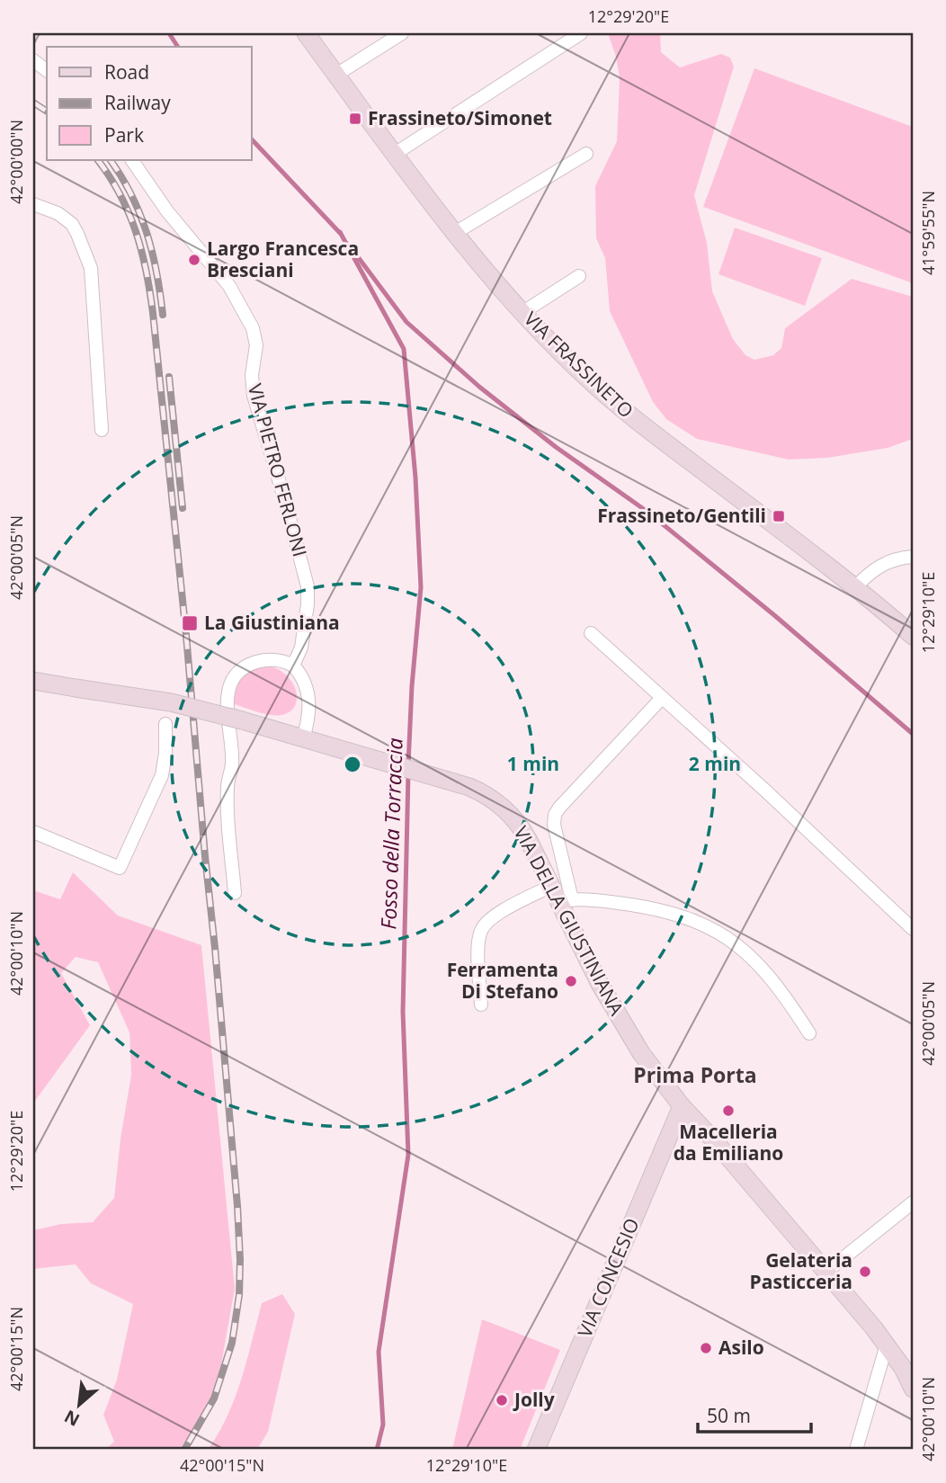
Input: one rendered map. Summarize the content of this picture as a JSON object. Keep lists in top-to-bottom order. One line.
{"streets":{"street":["VIA FRASSINETO","VIA PIETRO FERLONI","VIA DELLA GIUSTINIANA","VIA CONCESIO"]},"crossings":[["VIA DELLA GIUSTINIANA","VIA CONCESIO"]],"districts":["Prima Porta"],"water":["Fosso della Torraccia"],"places":{"transit":["Frassineto/Simonet","Frassineto/Gentili","La Giustiniana"],"other":["Largo Francesca Bresciani","Ferramenta Di Stefano","Macelleria da Emiliano","Gelateria Pasticceria","Asilo","Jolly"]},"legend":["Road","Railway","Park"],"scale_bar":"50 m","north":"bottom left","coordinates":["12°29'20\"E","42°00'00\"N","41°59'55\"N","42°00'05\"N","12°29'10\"E","42°00'10\"N","42°00'15\"N"],"rings":["1 min","2 min"]}
